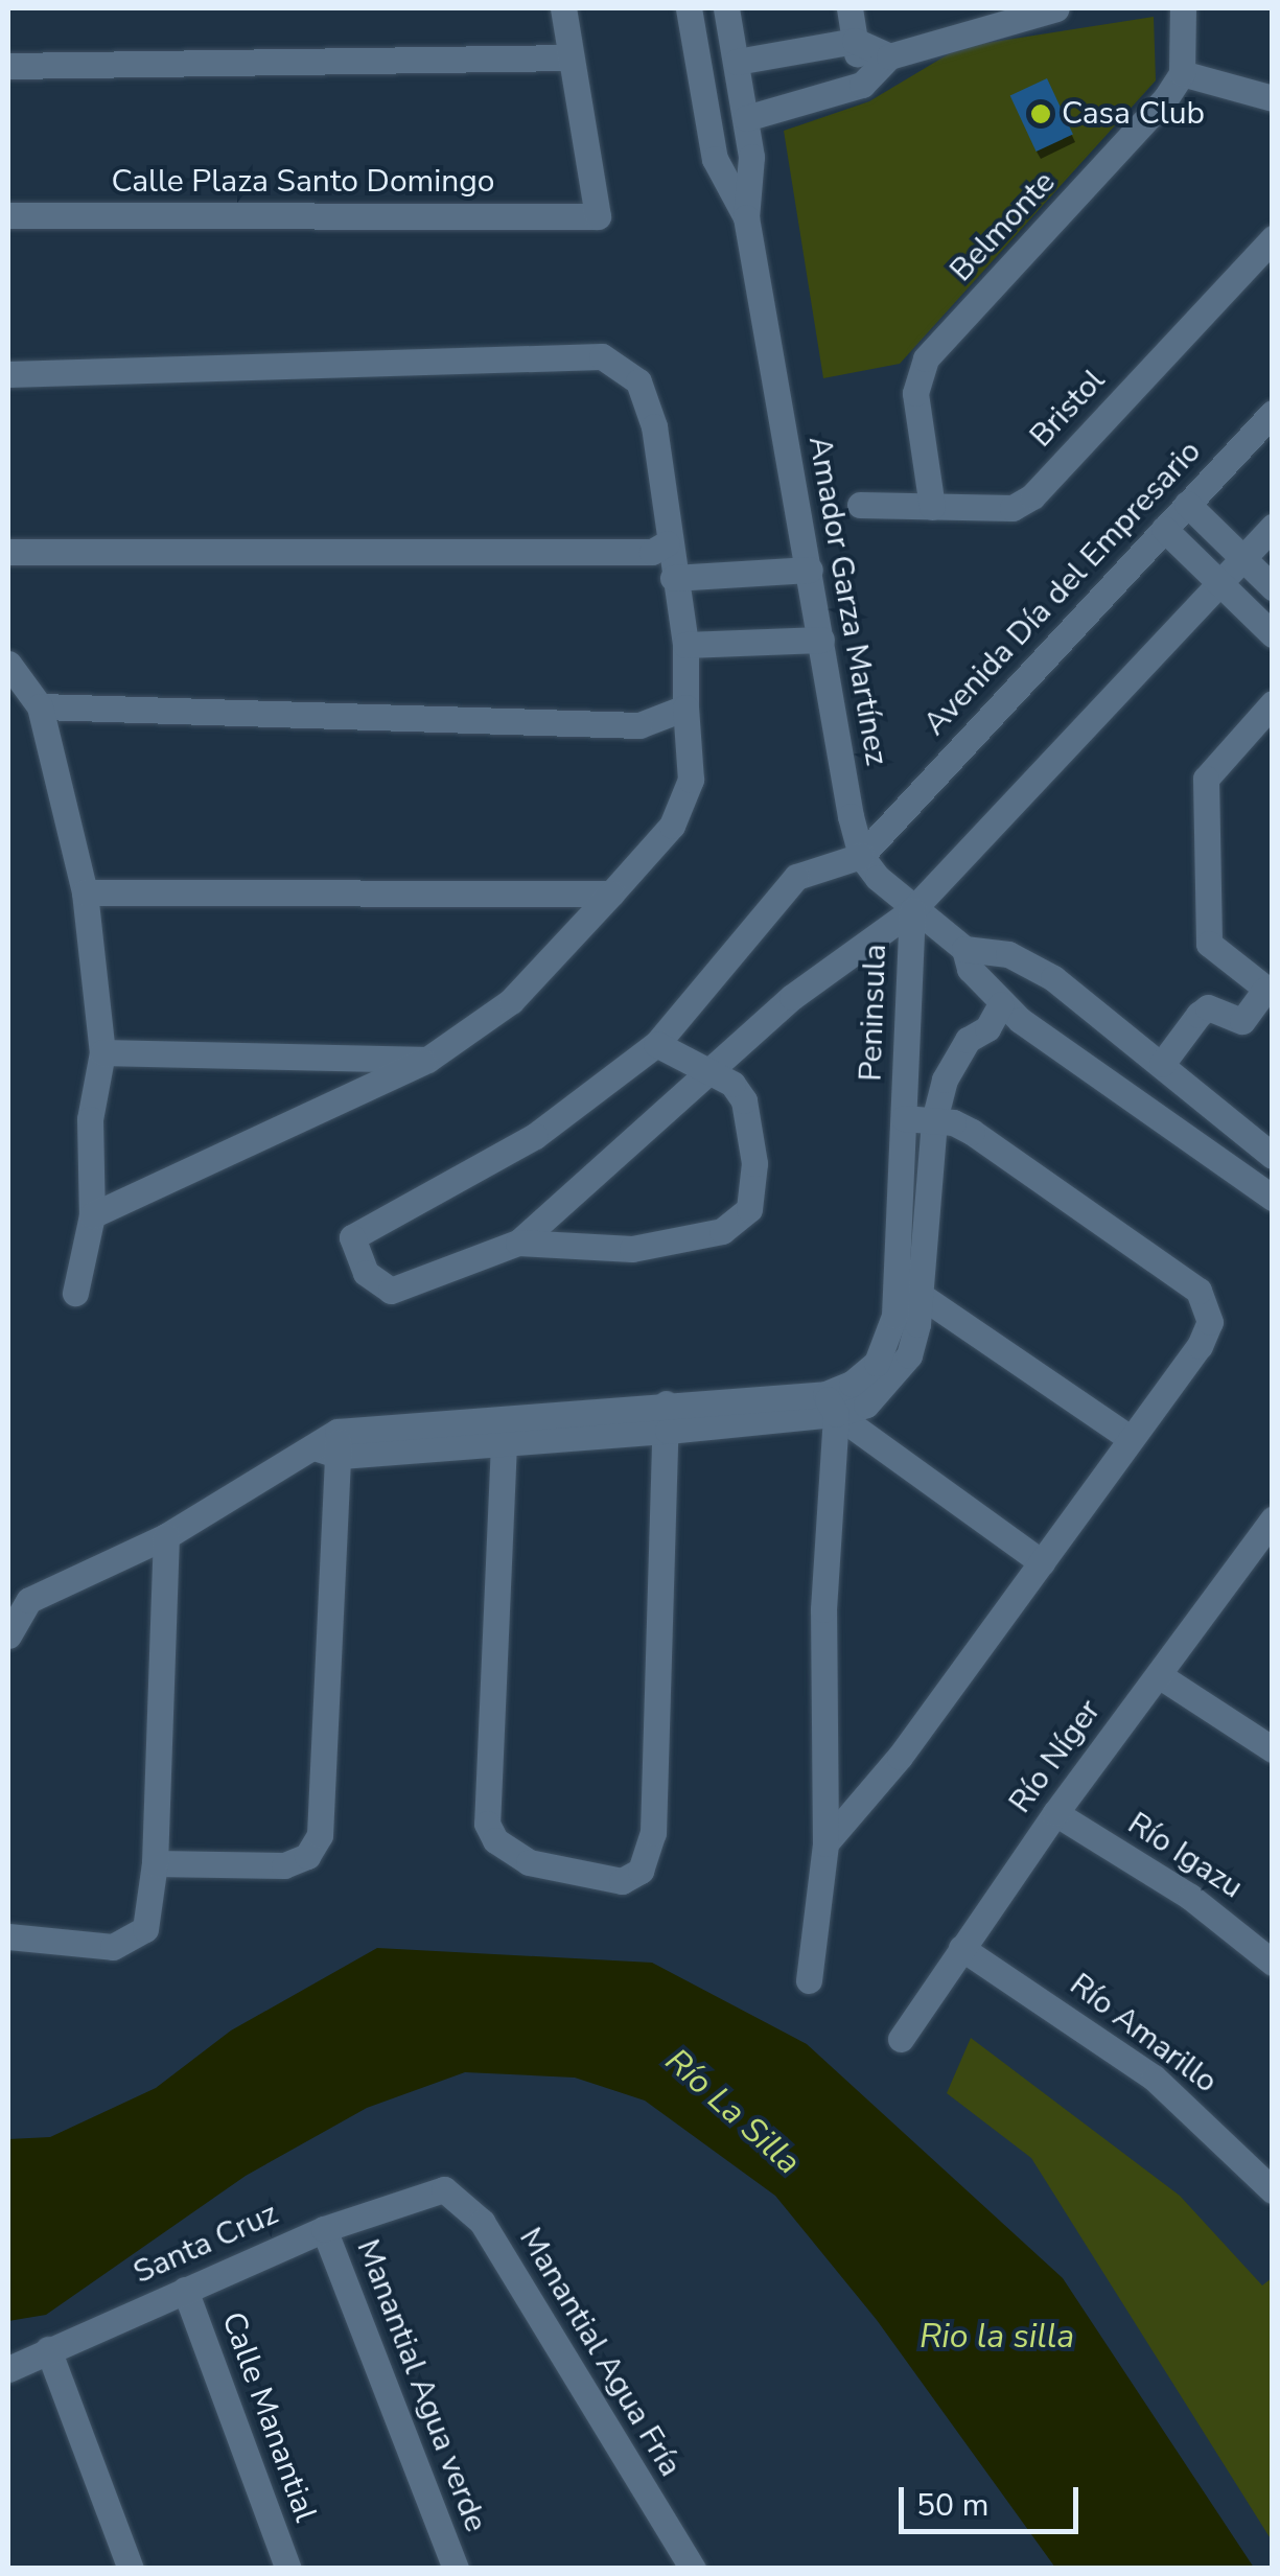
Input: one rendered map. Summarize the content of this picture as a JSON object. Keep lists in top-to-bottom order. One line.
{"streets":{"street":["Calle Plaza Santo Domingo","Belmonte","Bristol","Avenida Día del Empresario","Amador Garza Martínez","Peninsula","Río Níger","Río Igazu","Río Amarillo","Santa Cruz","Manantial Agua Fría","Manantial Agua verde","Calle Manantial"]},"crossings":[["Belmonte","Bristol"],["Avenida Día del Empresario","Amador Garza Martínez"],["Río Níger","Río Igazu"],["Río Níger","Río Amarillo"],["Santa Cruz","Manantial Agua Fría"],["Santa Cruz","Manantial Agua verde"],["Santa Cruz","Calle Manantial"]],"water":["Río La Silla","Rio la silla"],"places":["Casa Club"],"scale_bar":"50 m"}
